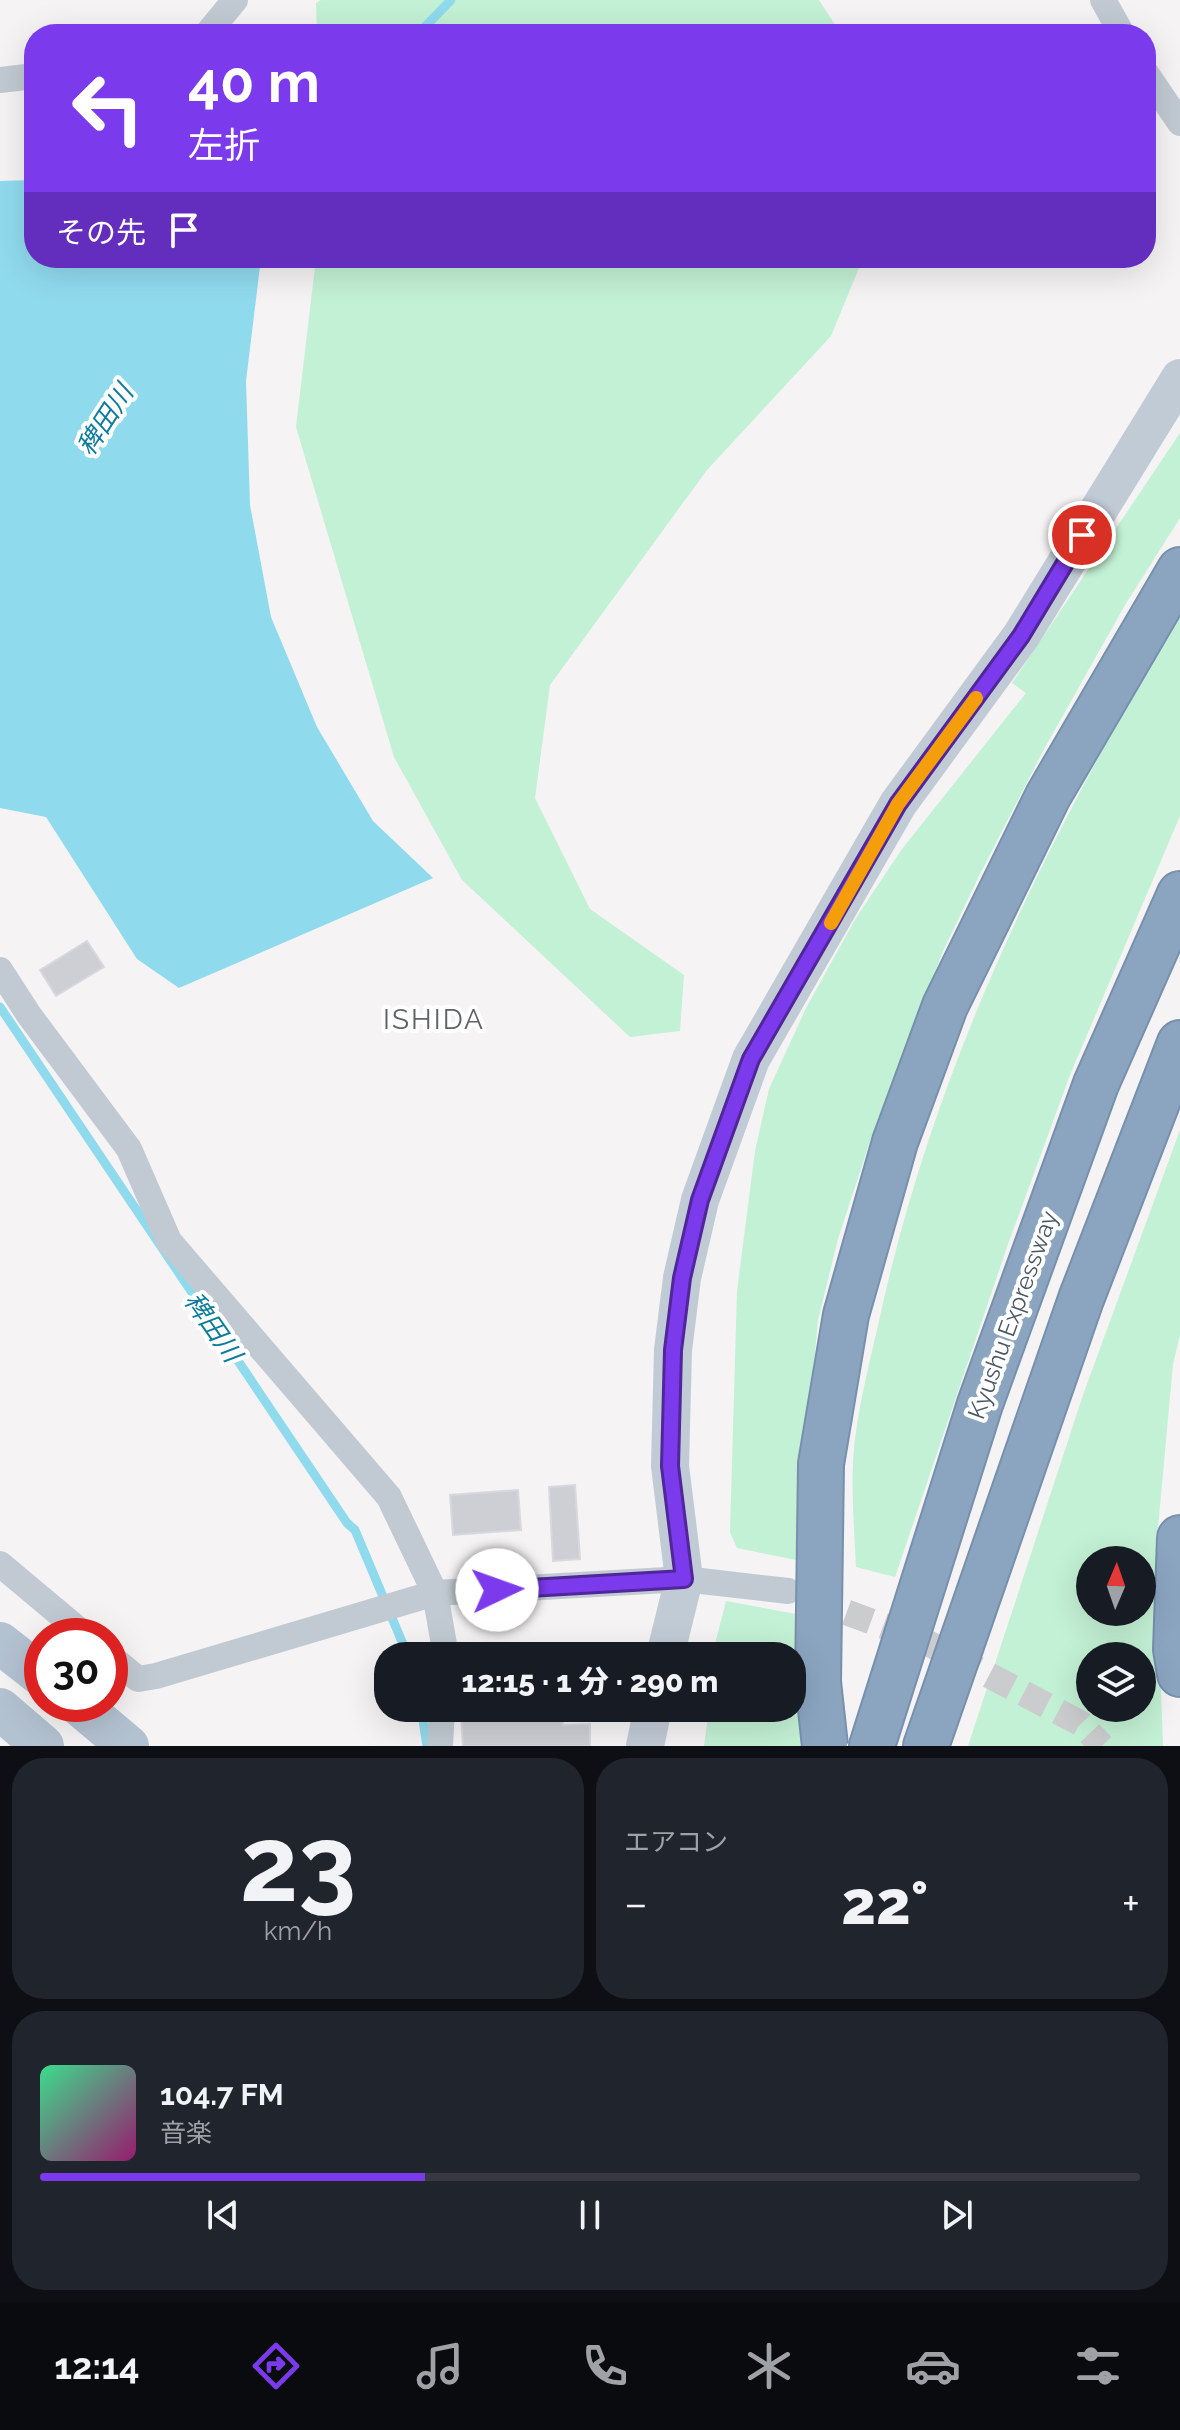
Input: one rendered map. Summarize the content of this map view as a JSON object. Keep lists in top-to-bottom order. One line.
{"streets":{"highway":["Kyushu Expressway"]},"districts":["ISHIDA"],"water":["稗田川"],"north":"top","page":{"turn":["40 m","左折"],"then":"その先","limit":"30","trip":"12:15 · 1 分 · 290 m","tile":[["23","km/h"],"エアコン"],"heat":["−","22°","+"],"song":["104.7 FM","音楽"],"tabs":"12:14"}}
